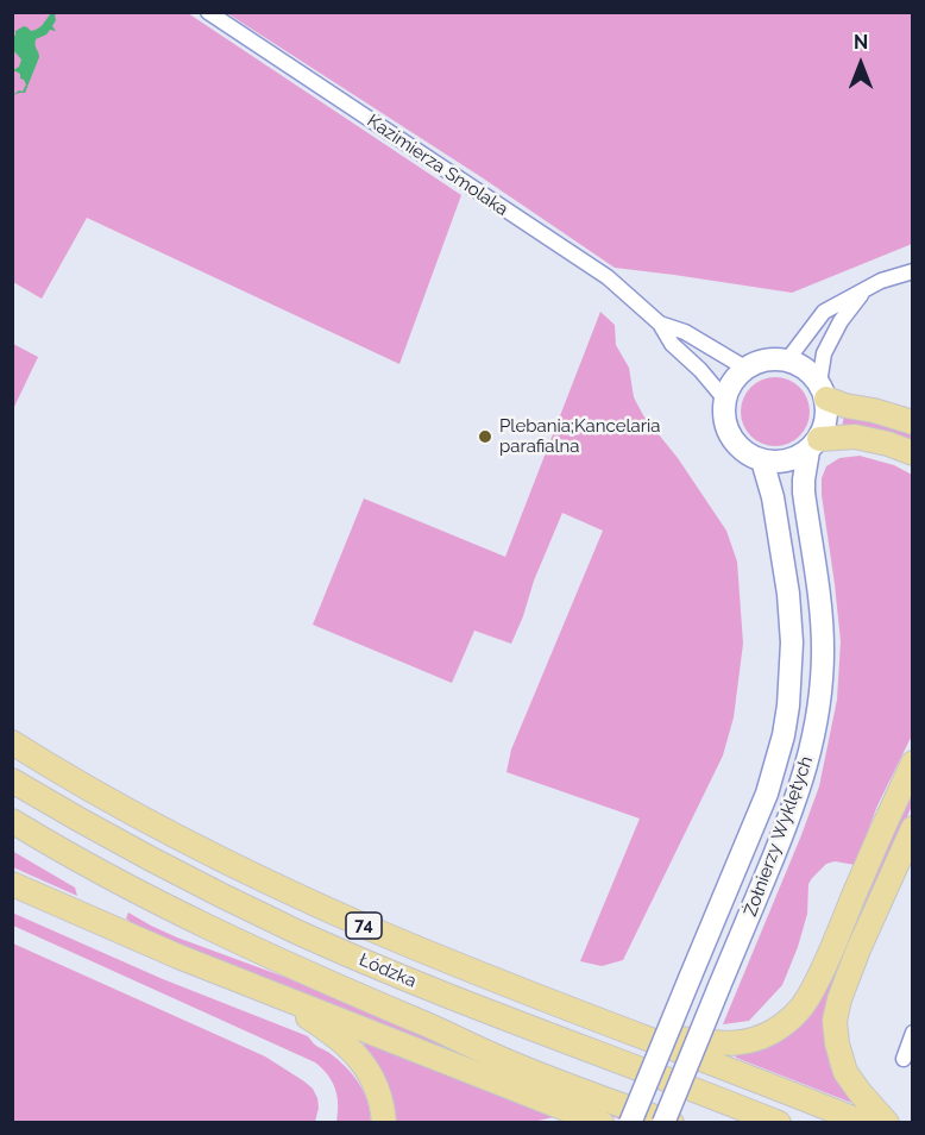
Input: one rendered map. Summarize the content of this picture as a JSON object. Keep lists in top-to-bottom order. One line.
{"streets":{"main road":["74","Łódzka"],"street":["Kazimierza Smolaka","Żołnierzy Wyklętych"]},"crossings":[["Kazimierza Smolaka","Żołnierzy Wyklętych"]],"places":["Plebania;Kancelaria parafialna"],"north":"top"}
